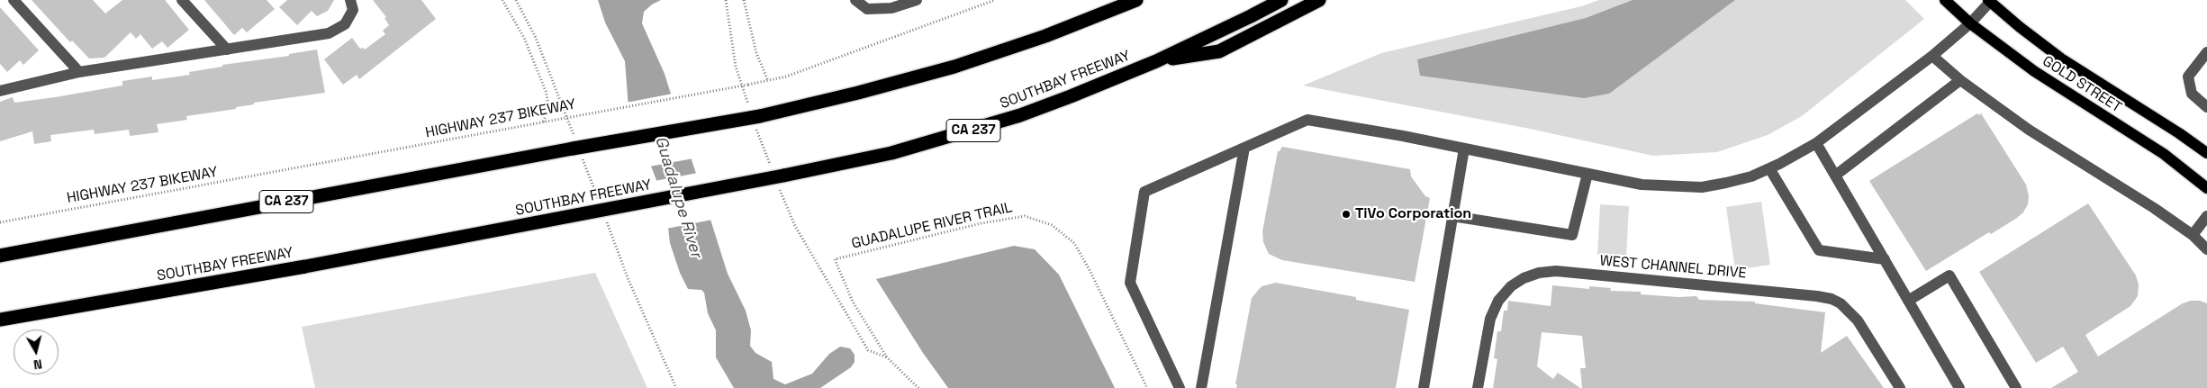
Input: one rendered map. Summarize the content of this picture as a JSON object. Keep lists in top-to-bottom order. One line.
{"streets":{"highway":["SOUTHBAY FREEWAY","CA 237"],"main road":["GOLD STREET"],"street":["WEST CHANNEL DRIVE"],"path":["HIGHWAY 237 BIKEWAY","GUADALUPE RIVER TRAIL"]},"water":["Guadalupe River"],"places":["TiVo Corporation"],"north":"bottom"}
